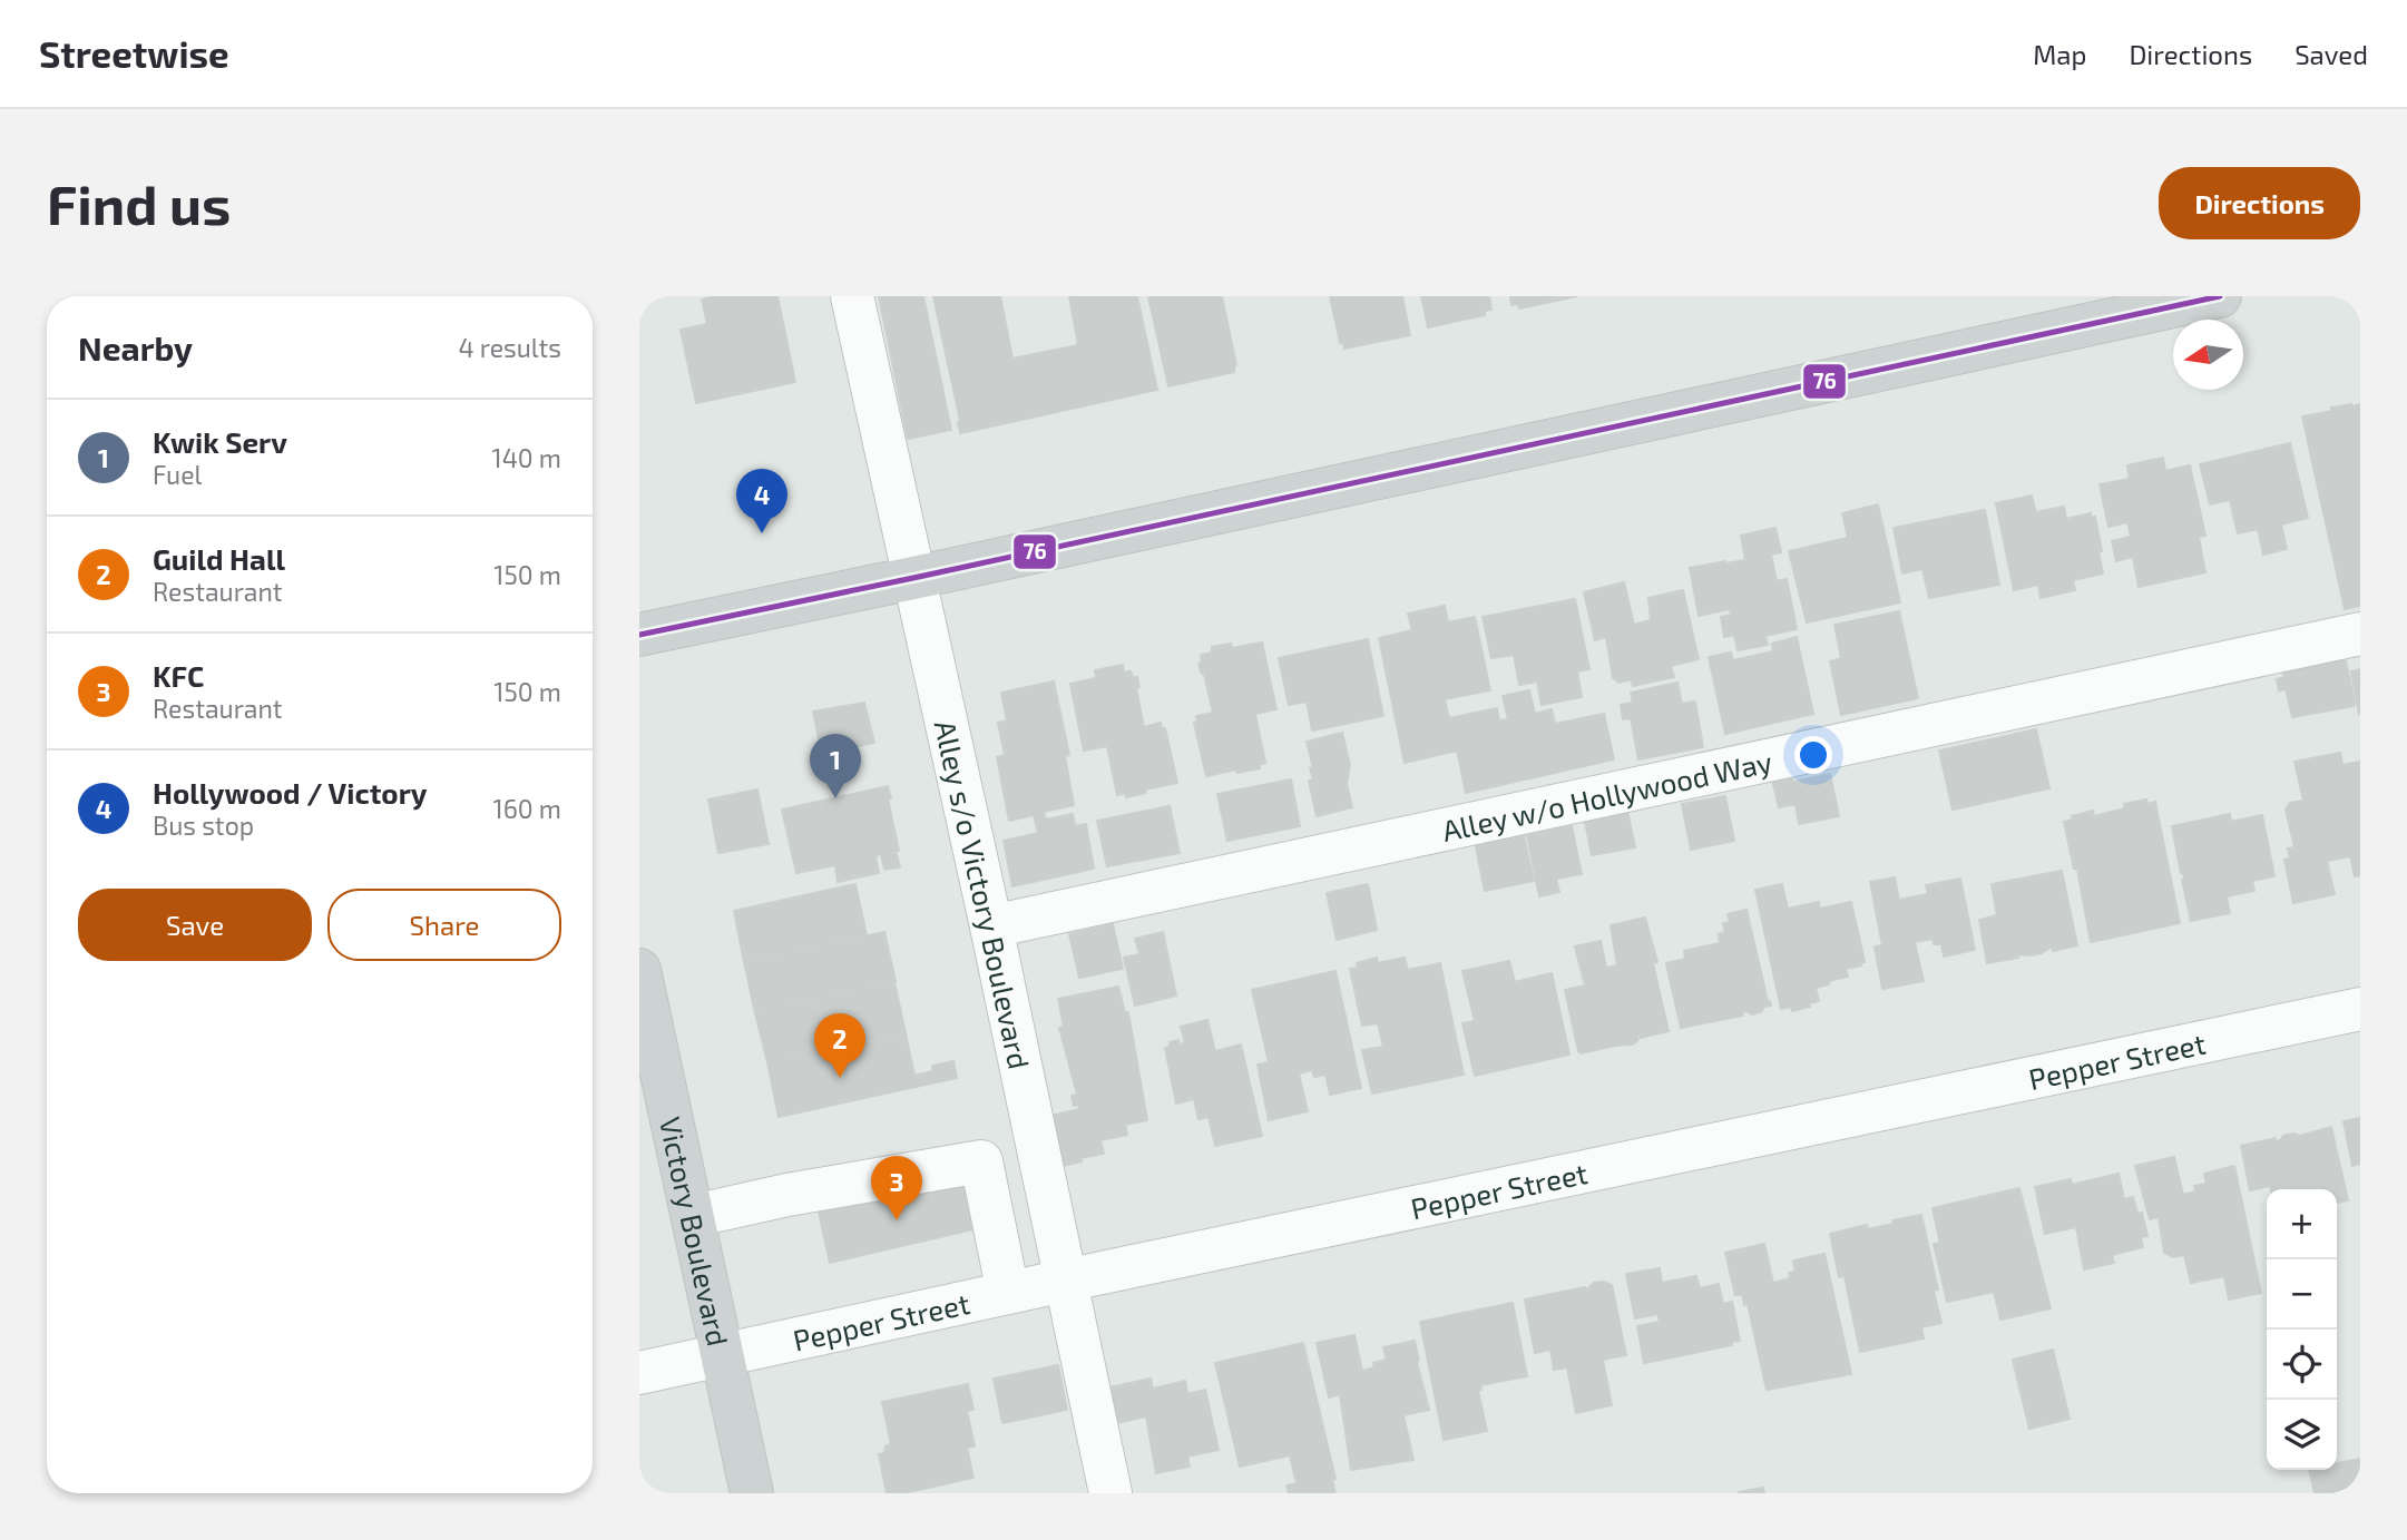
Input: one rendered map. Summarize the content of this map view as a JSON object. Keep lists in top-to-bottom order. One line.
{"streets":{"main road":["Victory Boulevard"],"street":["Alley w/o Hollywood Way","Alley s/o Victory Boulevard","Pepper Street"]},"crossings":[["Alley w/o Hollywood Way","Alley s/o Victory Boulevard"],["Alley s/o Victory Boulevard","Pepper Street"],["Pepper Street","Victory Boulevard"]],"lines":["transit line 76"],"north":"left","page":{"header":"Streetwise","nav":["Map","Directions","Saved"],"buttons":["Directions",["Save","Share"]],"title":"Find us","heading":["Nearby","4 results"],"list":[{"mark":"1","name":"Kwik Serv","note":"Fuel","value":"140 m"},{"mark":"2","name":"Guild Hall","note":"Restaurant","value":"150 m"},{"mark":"3","name":"KFC","note":"Restaurant","value":"150 m"},{"mark":"4","name":"Hollywood / Victory","note":"Bus stop","value":"160 m"}],"pins":["4","1","2","3"],"map_buttons":["+","−"]}}
